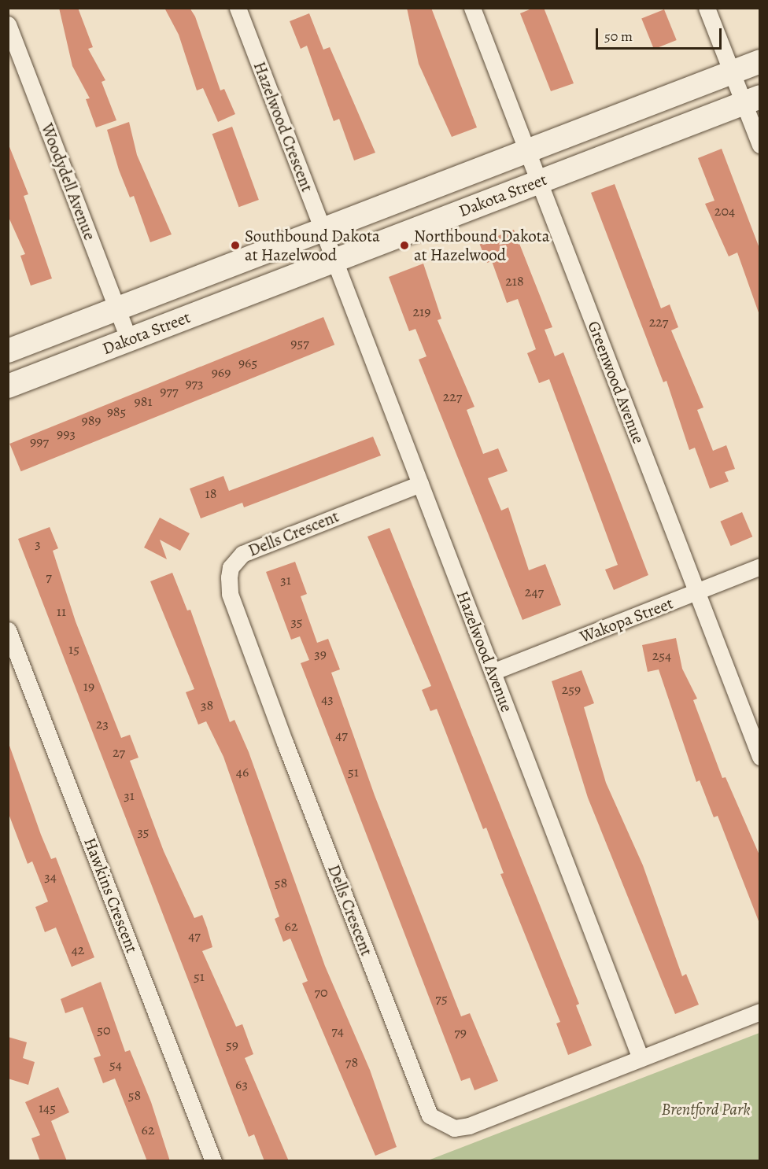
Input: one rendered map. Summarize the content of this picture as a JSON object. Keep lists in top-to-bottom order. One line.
{"streets":{"main road":["Dakota Street"],"street":["Hazelwood Crescent","Woodydell Avenue","Greenwood Avenue","Dells Crescent","Wakopa Street","Hazelwood Avenue","Hawkins Crescent"]},"crossings":[["Hazelwood Crescent","Dakota Street"],["Hazelwood Crescent","Hazelwood Avenue"],["Woodydell Avenue","Dakota Street"],["Dakota Street","Greenwood Avenue"],["Dakota Street","Hazelwood Avenue"],["Greenwood Avenue","Wakopa Street"],["Dells Crescent","Hazelwood Avenue"],["Wakopa Street","Hazelwood Avenue"]],"parks":["Brentford Park"],"places":["Southbound Dakota at Hazelwood","Northbound Dakota at Hazelwood"],"house_numbers":["204","218","219","227","957","965","969","973","977","227","981","985","989","993","997","18","3","7","31","247","11","35","15","39","254","19","259","43","38","23","47","27","46","51","31","35","34","58","62","47","42","51","70","75","50","74","79","59","78","54","63","58","145","62"],"scale_bar":"50 m"}
